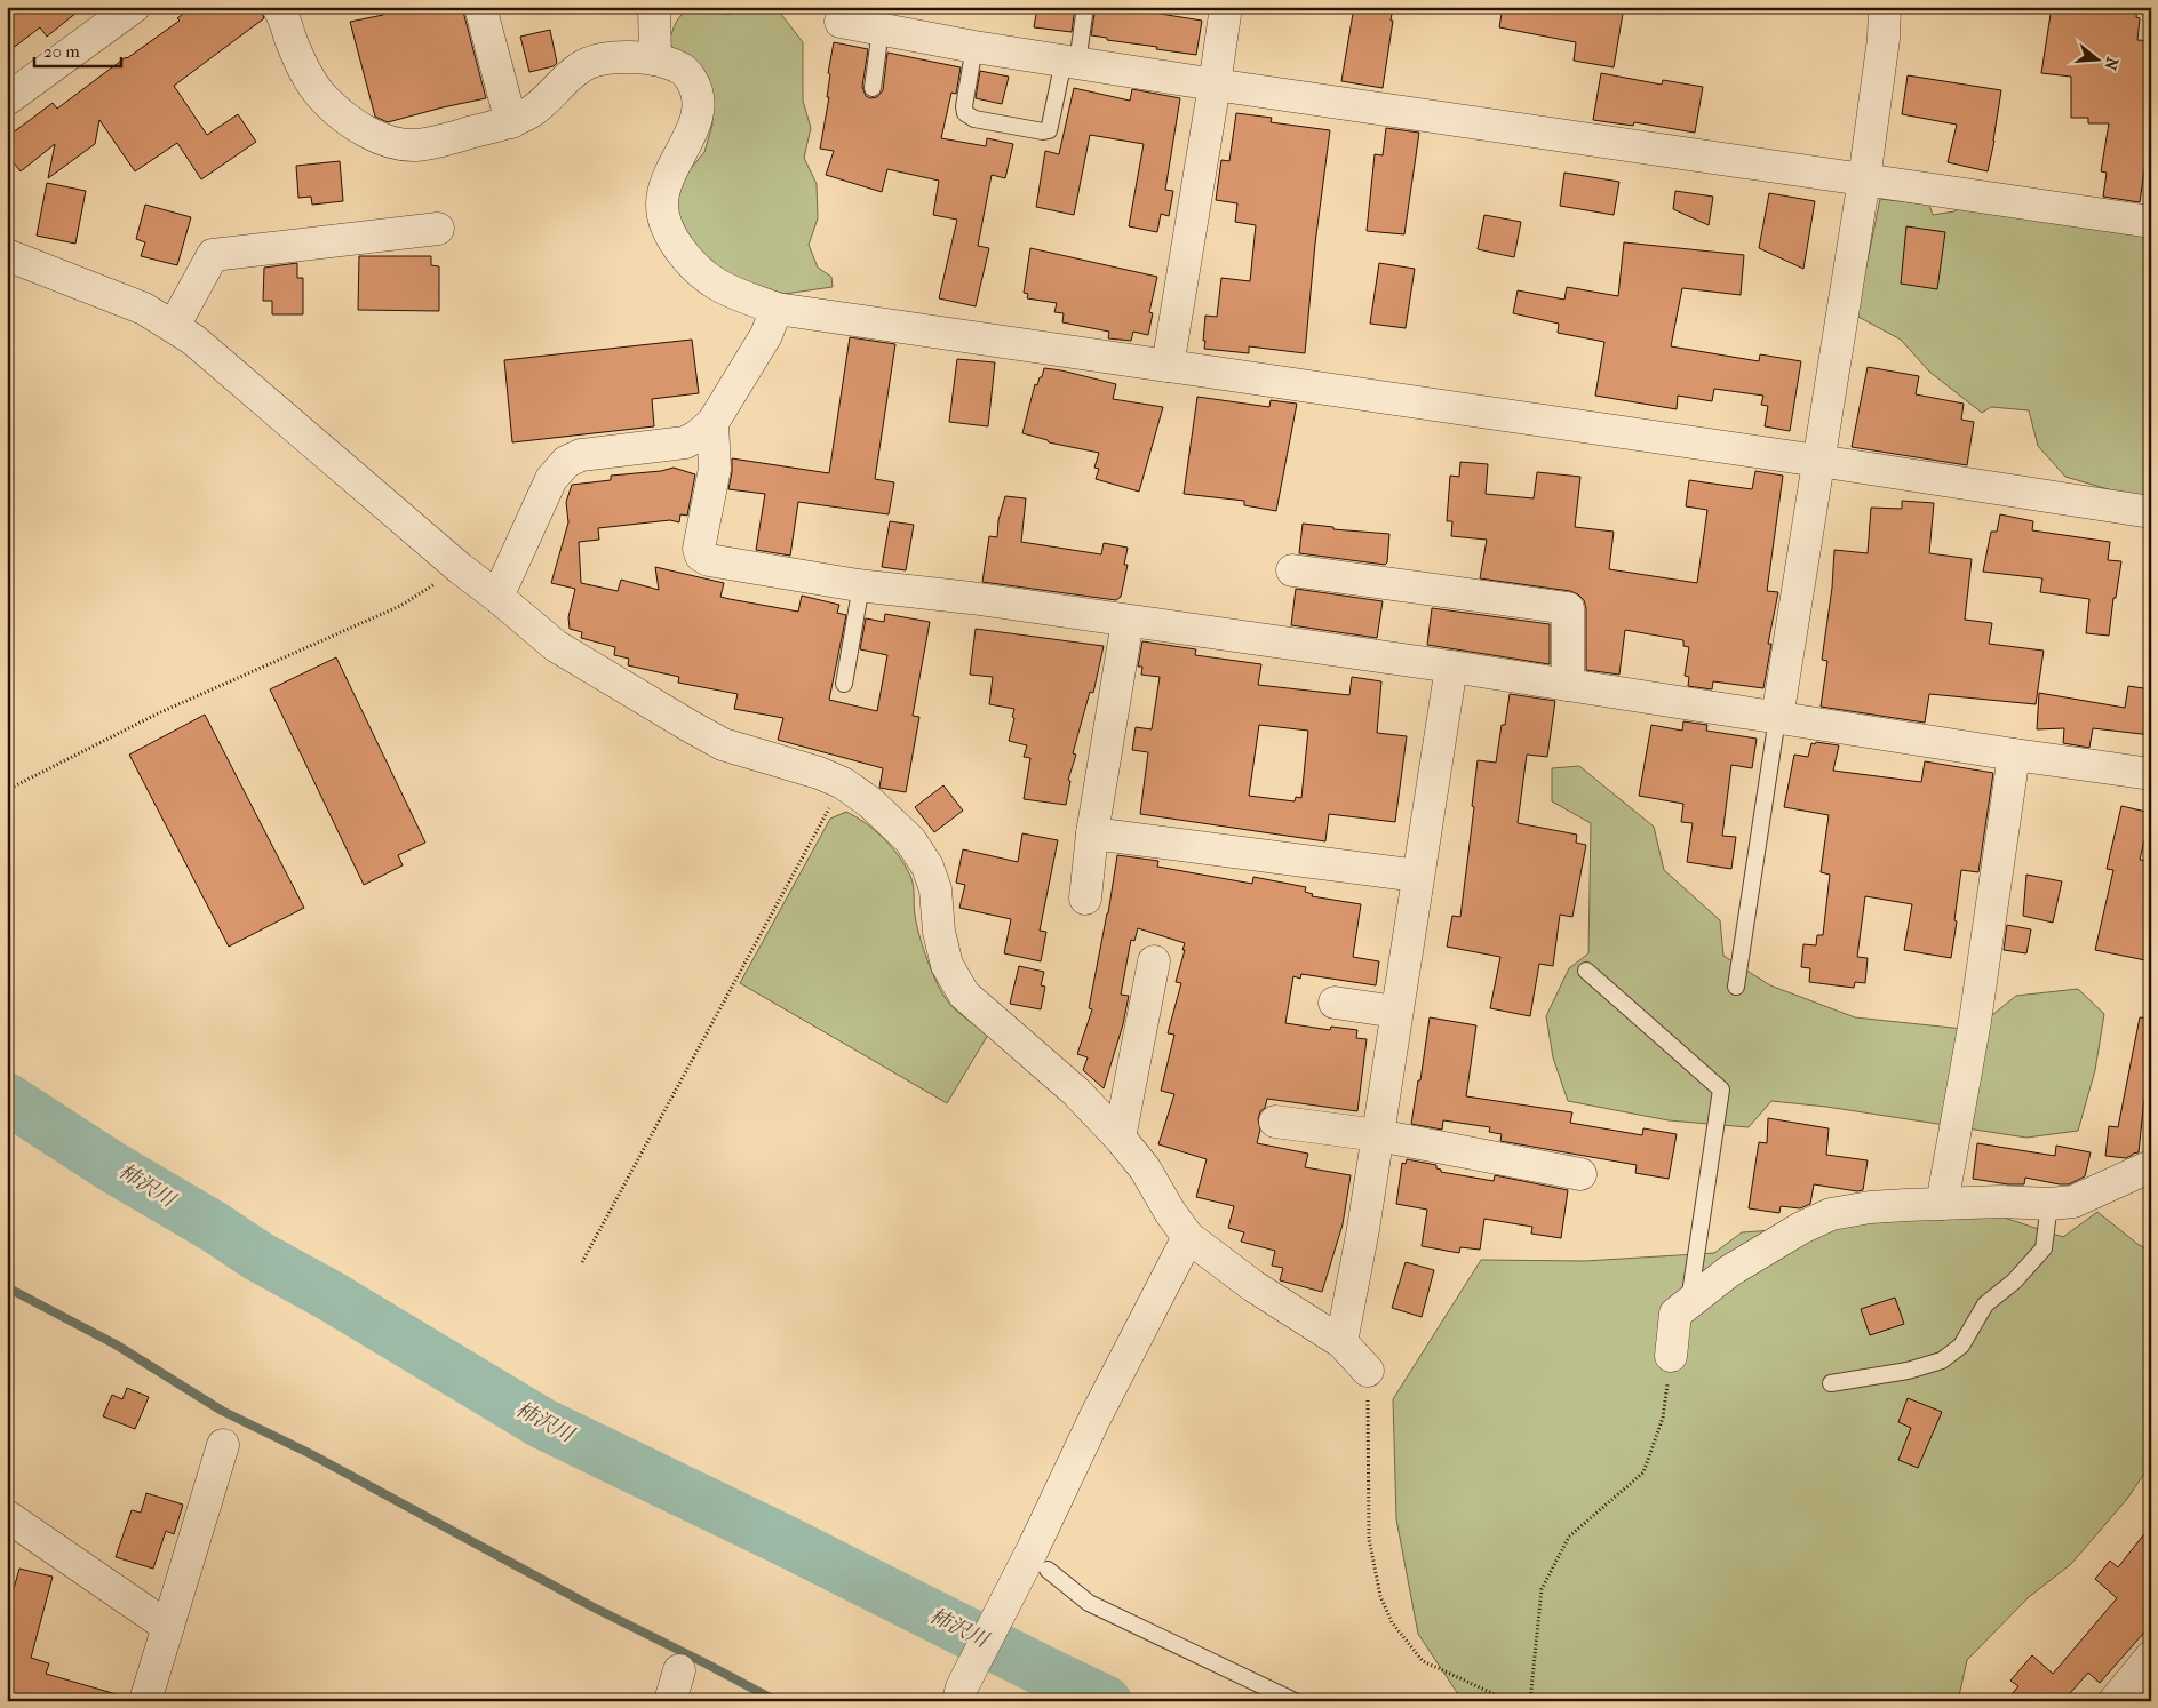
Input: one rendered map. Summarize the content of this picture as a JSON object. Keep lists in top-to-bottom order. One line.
{"water":["柿沢川"],"scale_bar":"20 m","north":"right"}
